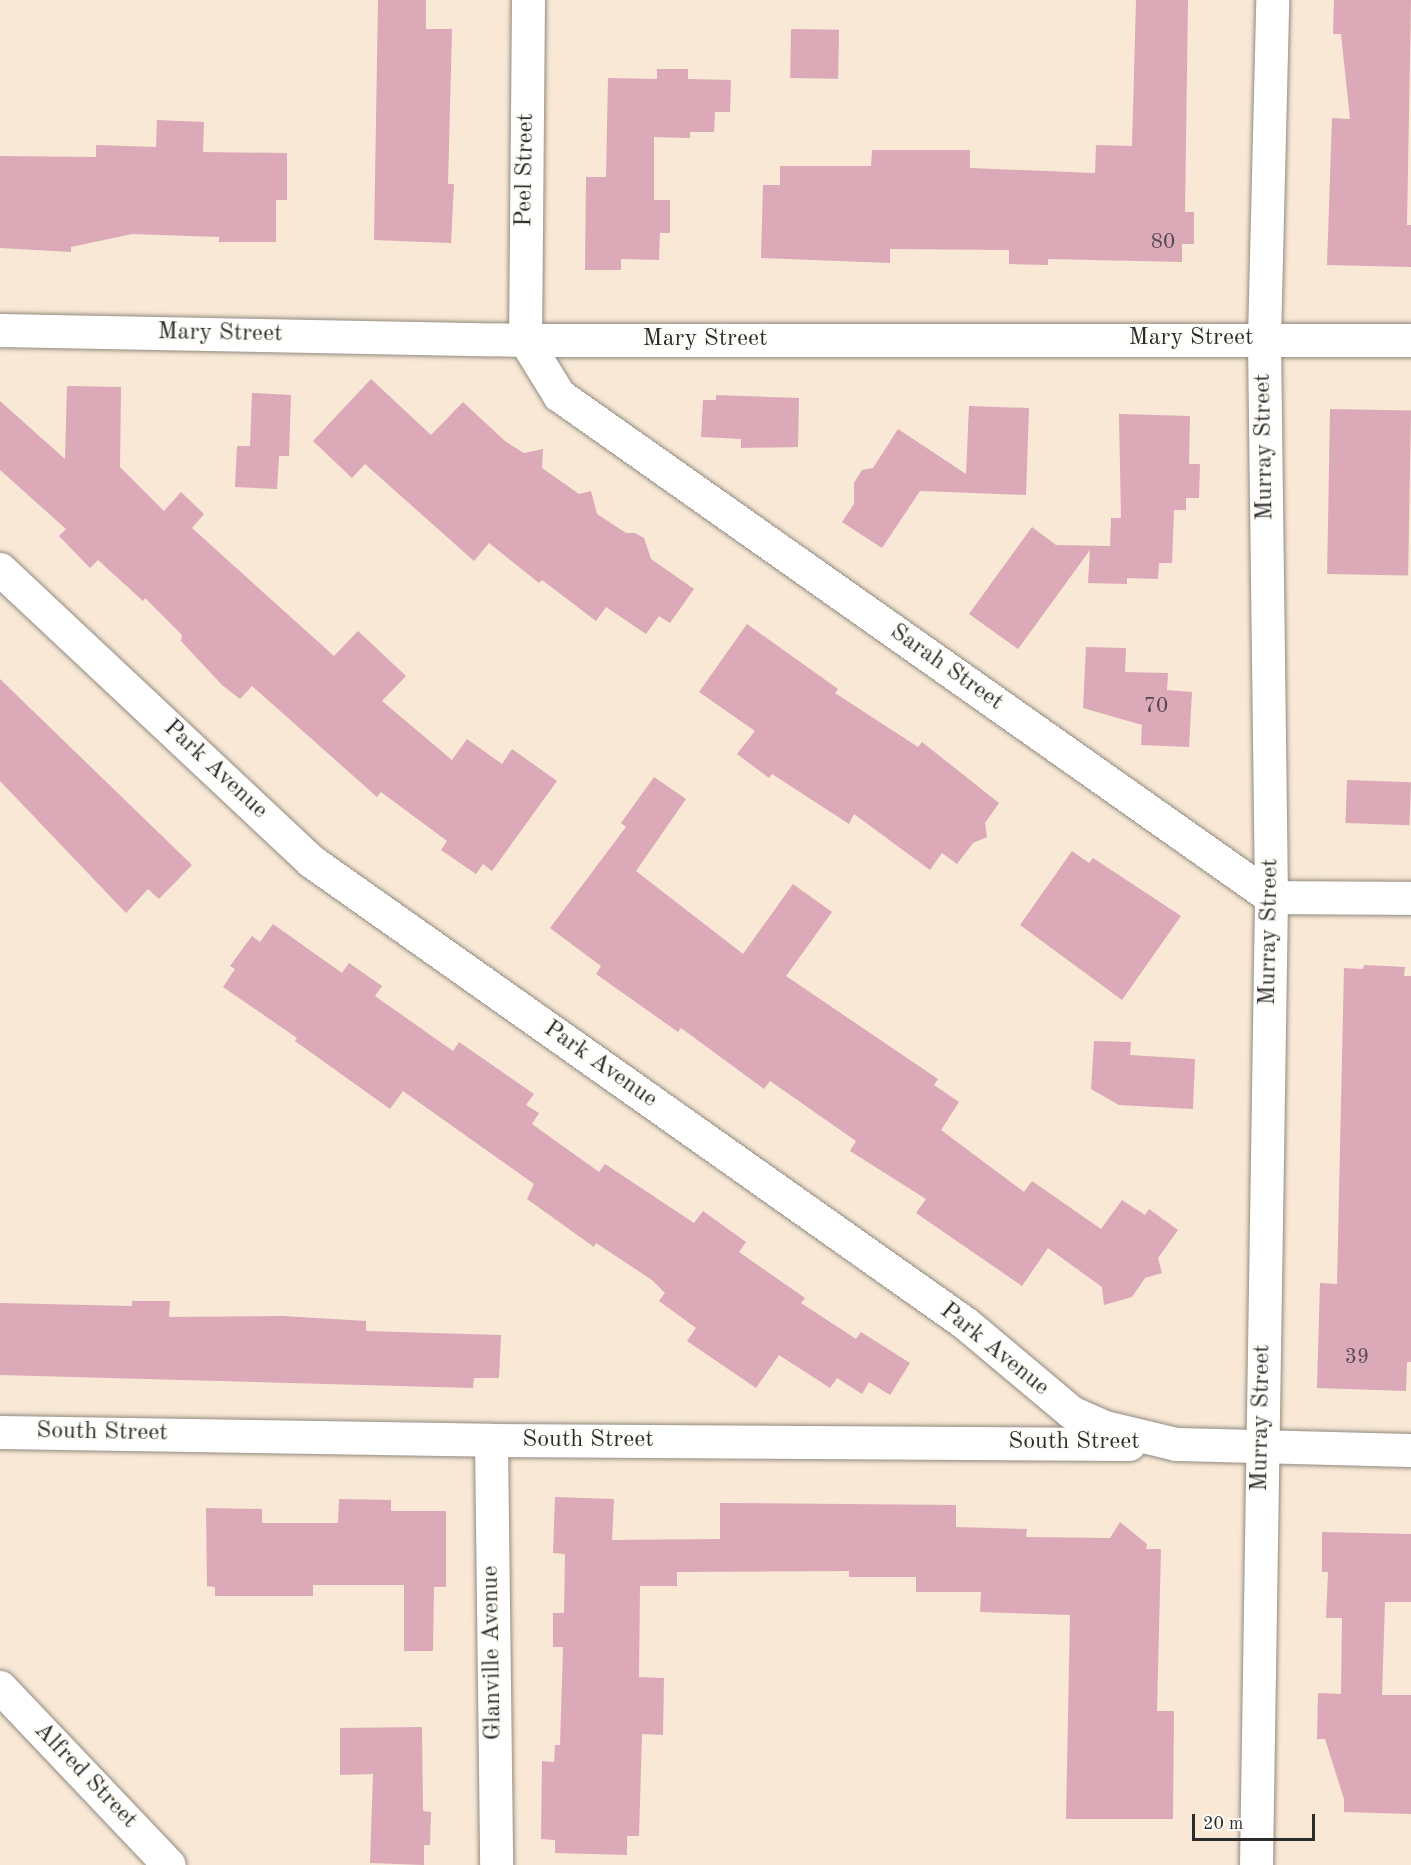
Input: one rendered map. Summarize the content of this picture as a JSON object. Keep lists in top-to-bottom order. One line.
{"streets":{"street":["Peel Street","Mary Street","Murray Street","Sarah Street","Park Avenue","South Street","Glanville Avenue","Alfred Street"]},"crossings":[["Peel Street","Mary Street"],["Peel Street","Sarah Street"],["Mary Street","Murray Street"],["Mary Street","Sarah Street"],["Murray Street","Sarah Street"],["Murray Street","Park Avenue"],["Park Avenue","South Street"],["South Street","Glanville Avenue"]],"house_numbers":["80","70","39"],"scale_bar":"20 m"}
